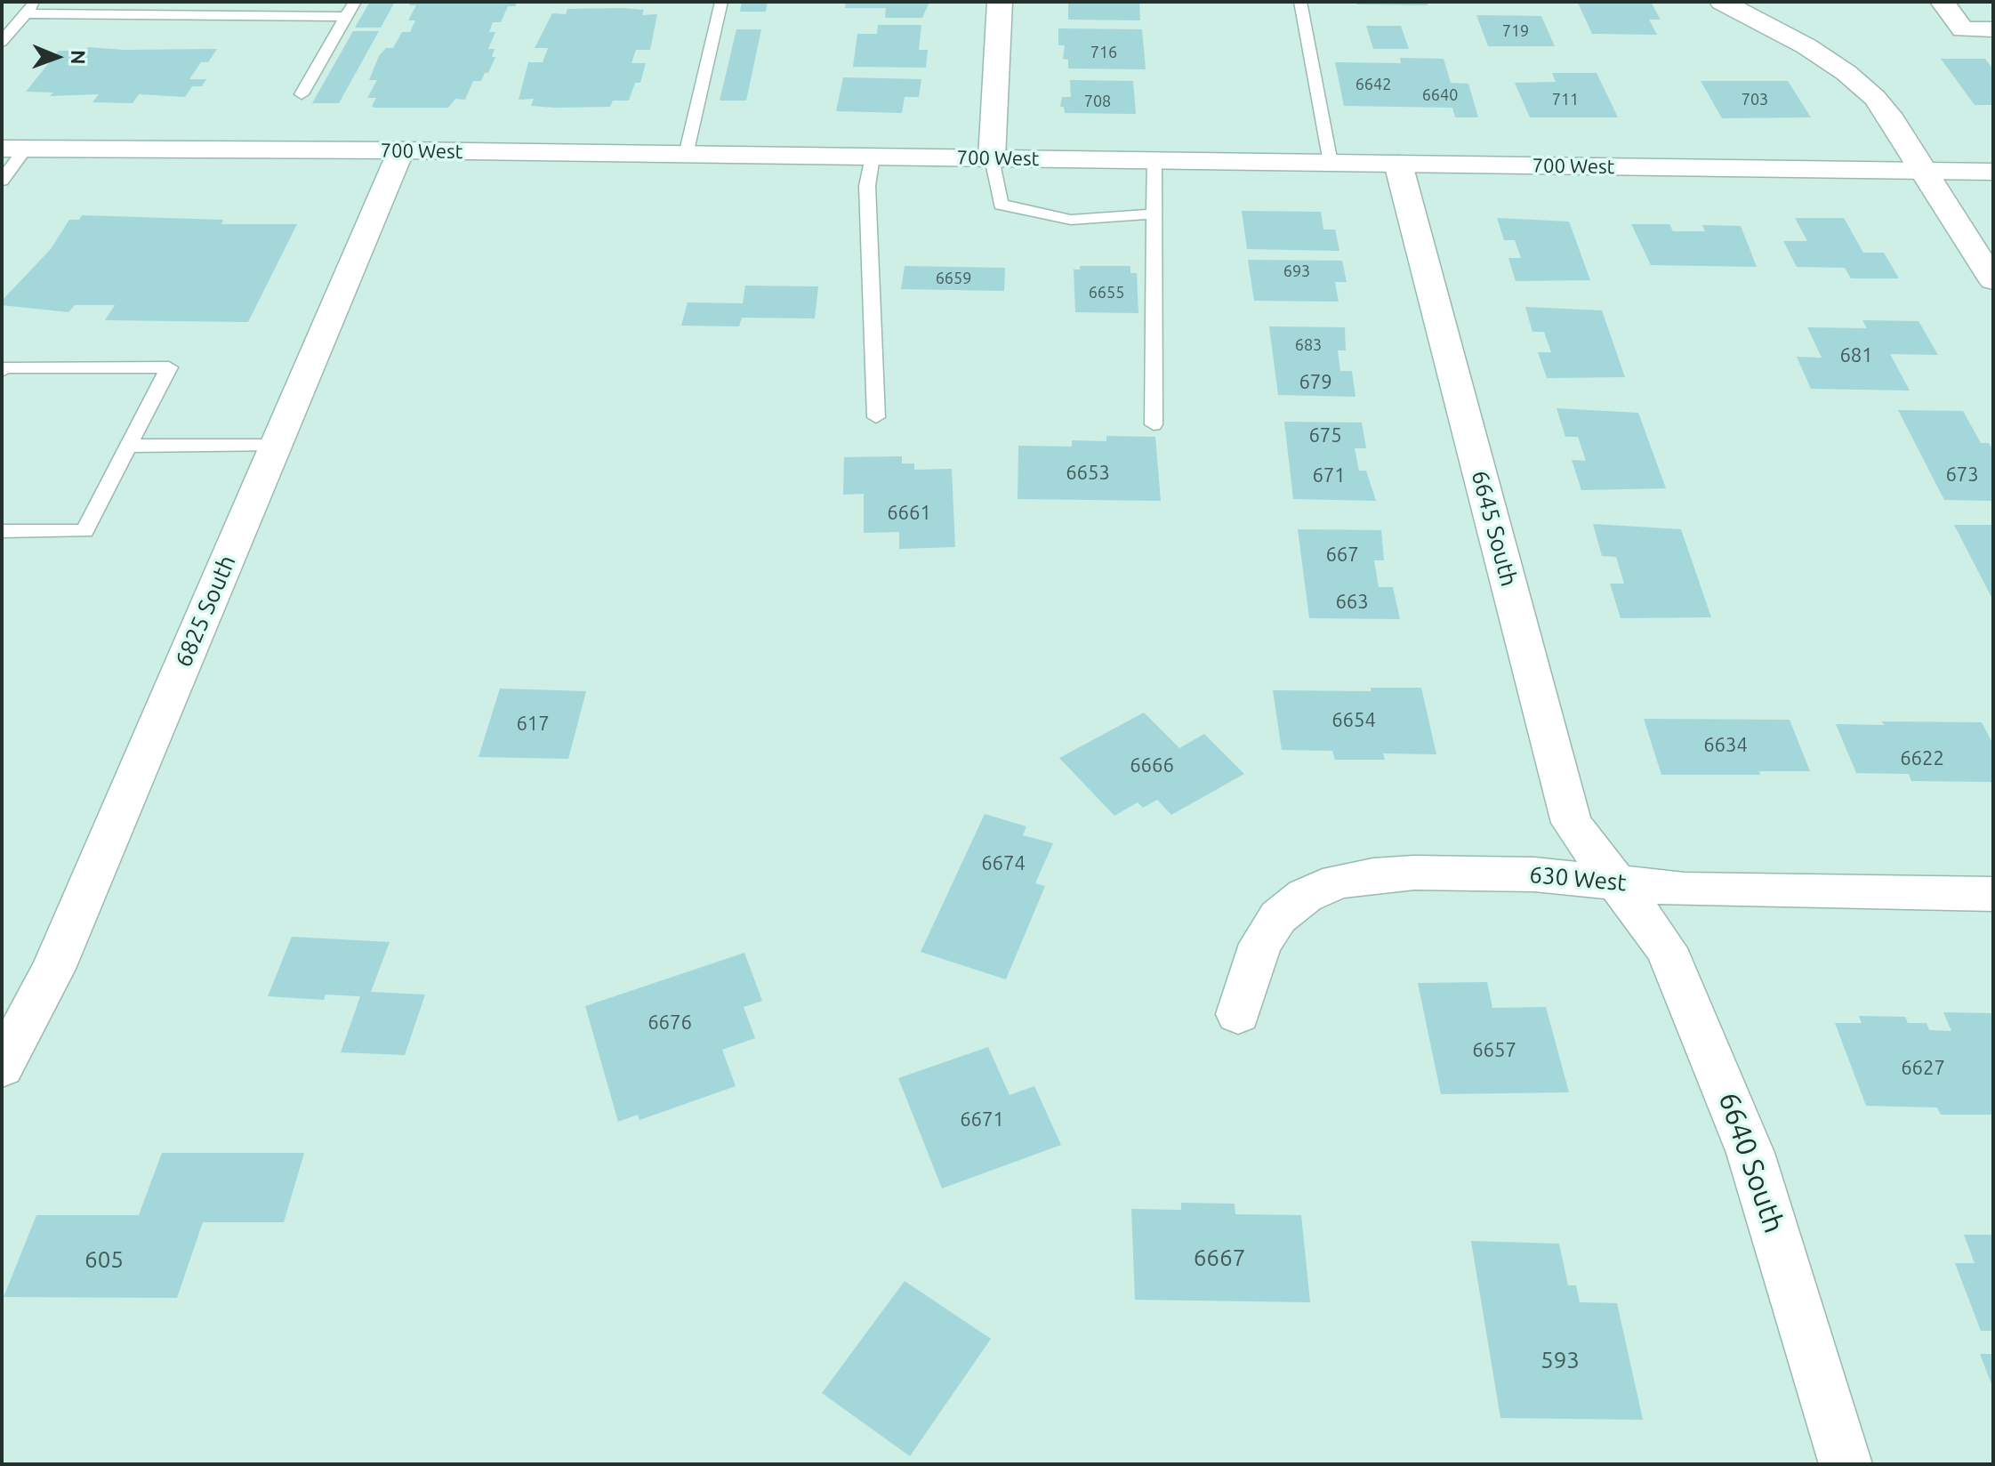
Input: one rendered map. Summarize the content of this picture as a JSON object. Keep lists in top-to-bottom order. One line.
{"streets":{"street":["700 West","6645 South","6825 South","630 West","6640 South"]},"crossings":[["700 West","6645 South"],["700 West","6825 South"],["6645 South","630 West"],["6645 South","6640 South"],["630 West","6640 South"]],"house_numbers":["719","716","6642","6640","711","703","708","693","6659","6655","683","681","679","675","6653","673","671","6661","667","663","6654","617","6634","6622","6666","6674","6676","6657","6627","6671","6667","605","593"],"north":"right"}
